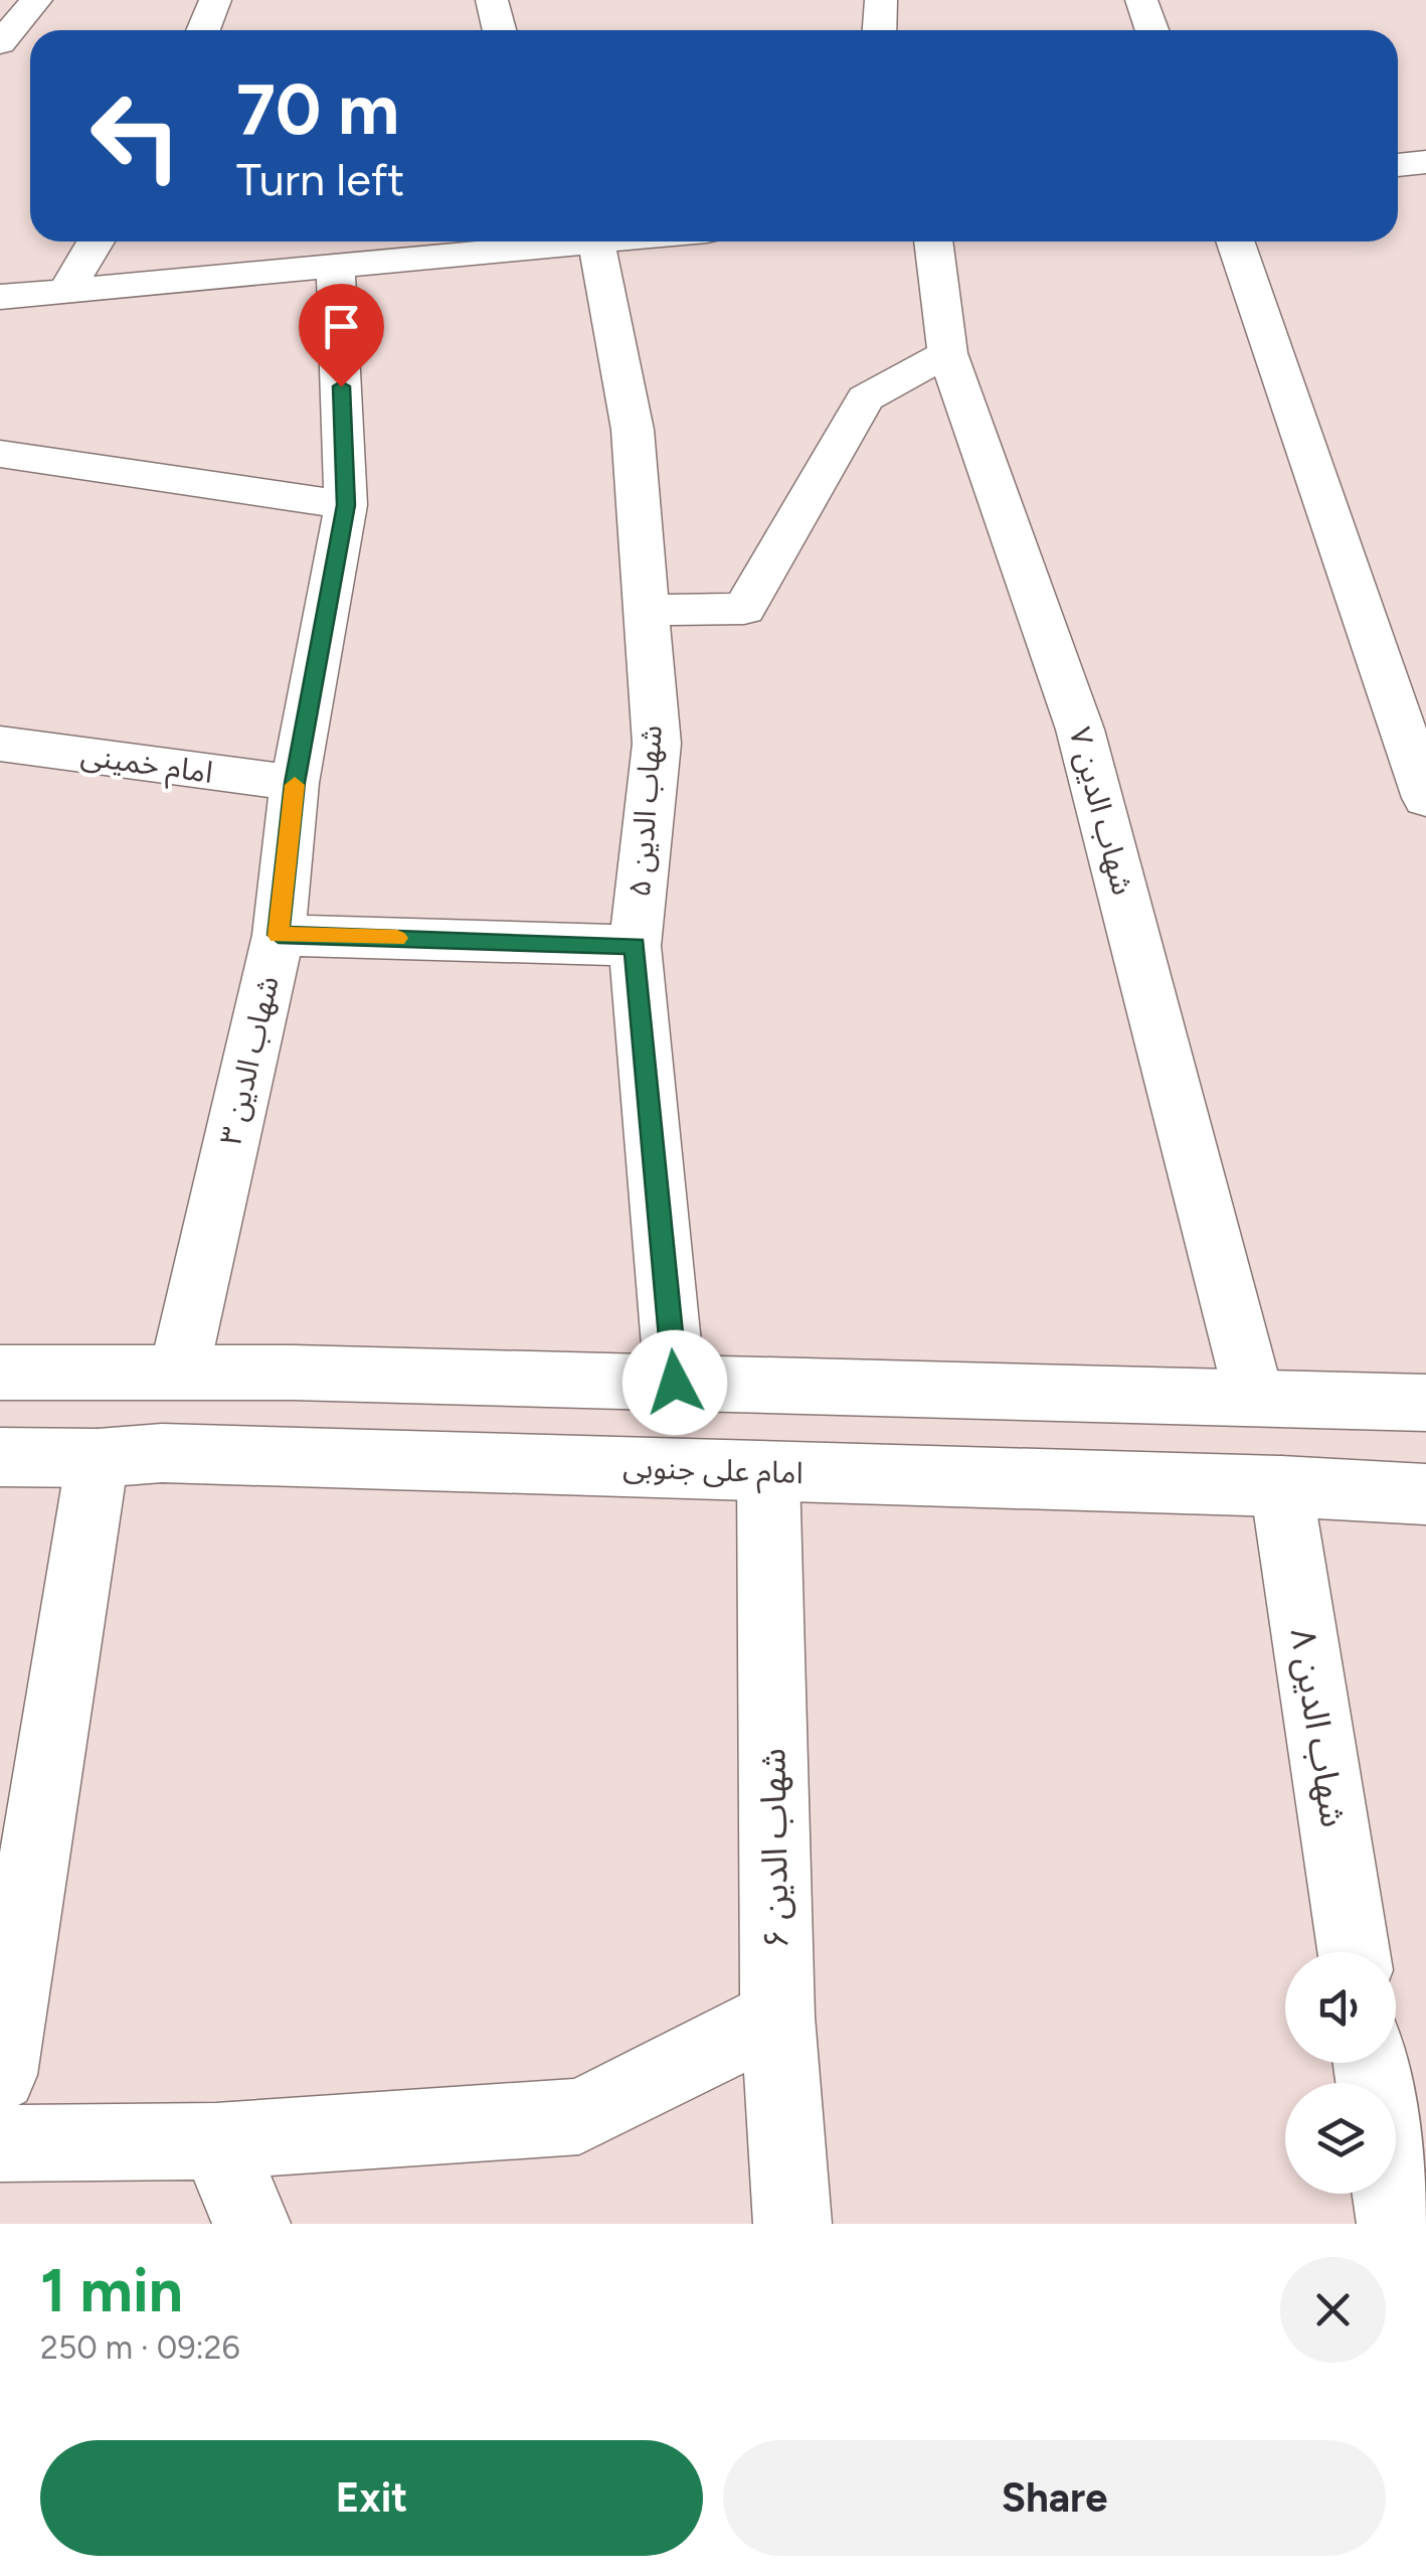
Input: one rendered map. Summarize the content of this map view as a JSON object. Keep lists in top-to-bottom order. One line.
{"streets":{"street":["امام خمینی","شهاب الدین ۵","شهاب الدین ۷","شهاب الدین ۳","امام علی جنوبی","شهاب الدین ۸","شهاب الدین ۶"]},"crossings":[["امام خمینی","شهاب الدین ۳"],["امام علی جنوبی","شهاب الدین ۸"],["امام علی جنوبی","شهاب الدین ۶"]],"page":{"turn":["70 m","Turn left"],"heading":["1 min","250 m · 09:26"],"buttons":["Exit","Share"]}}
